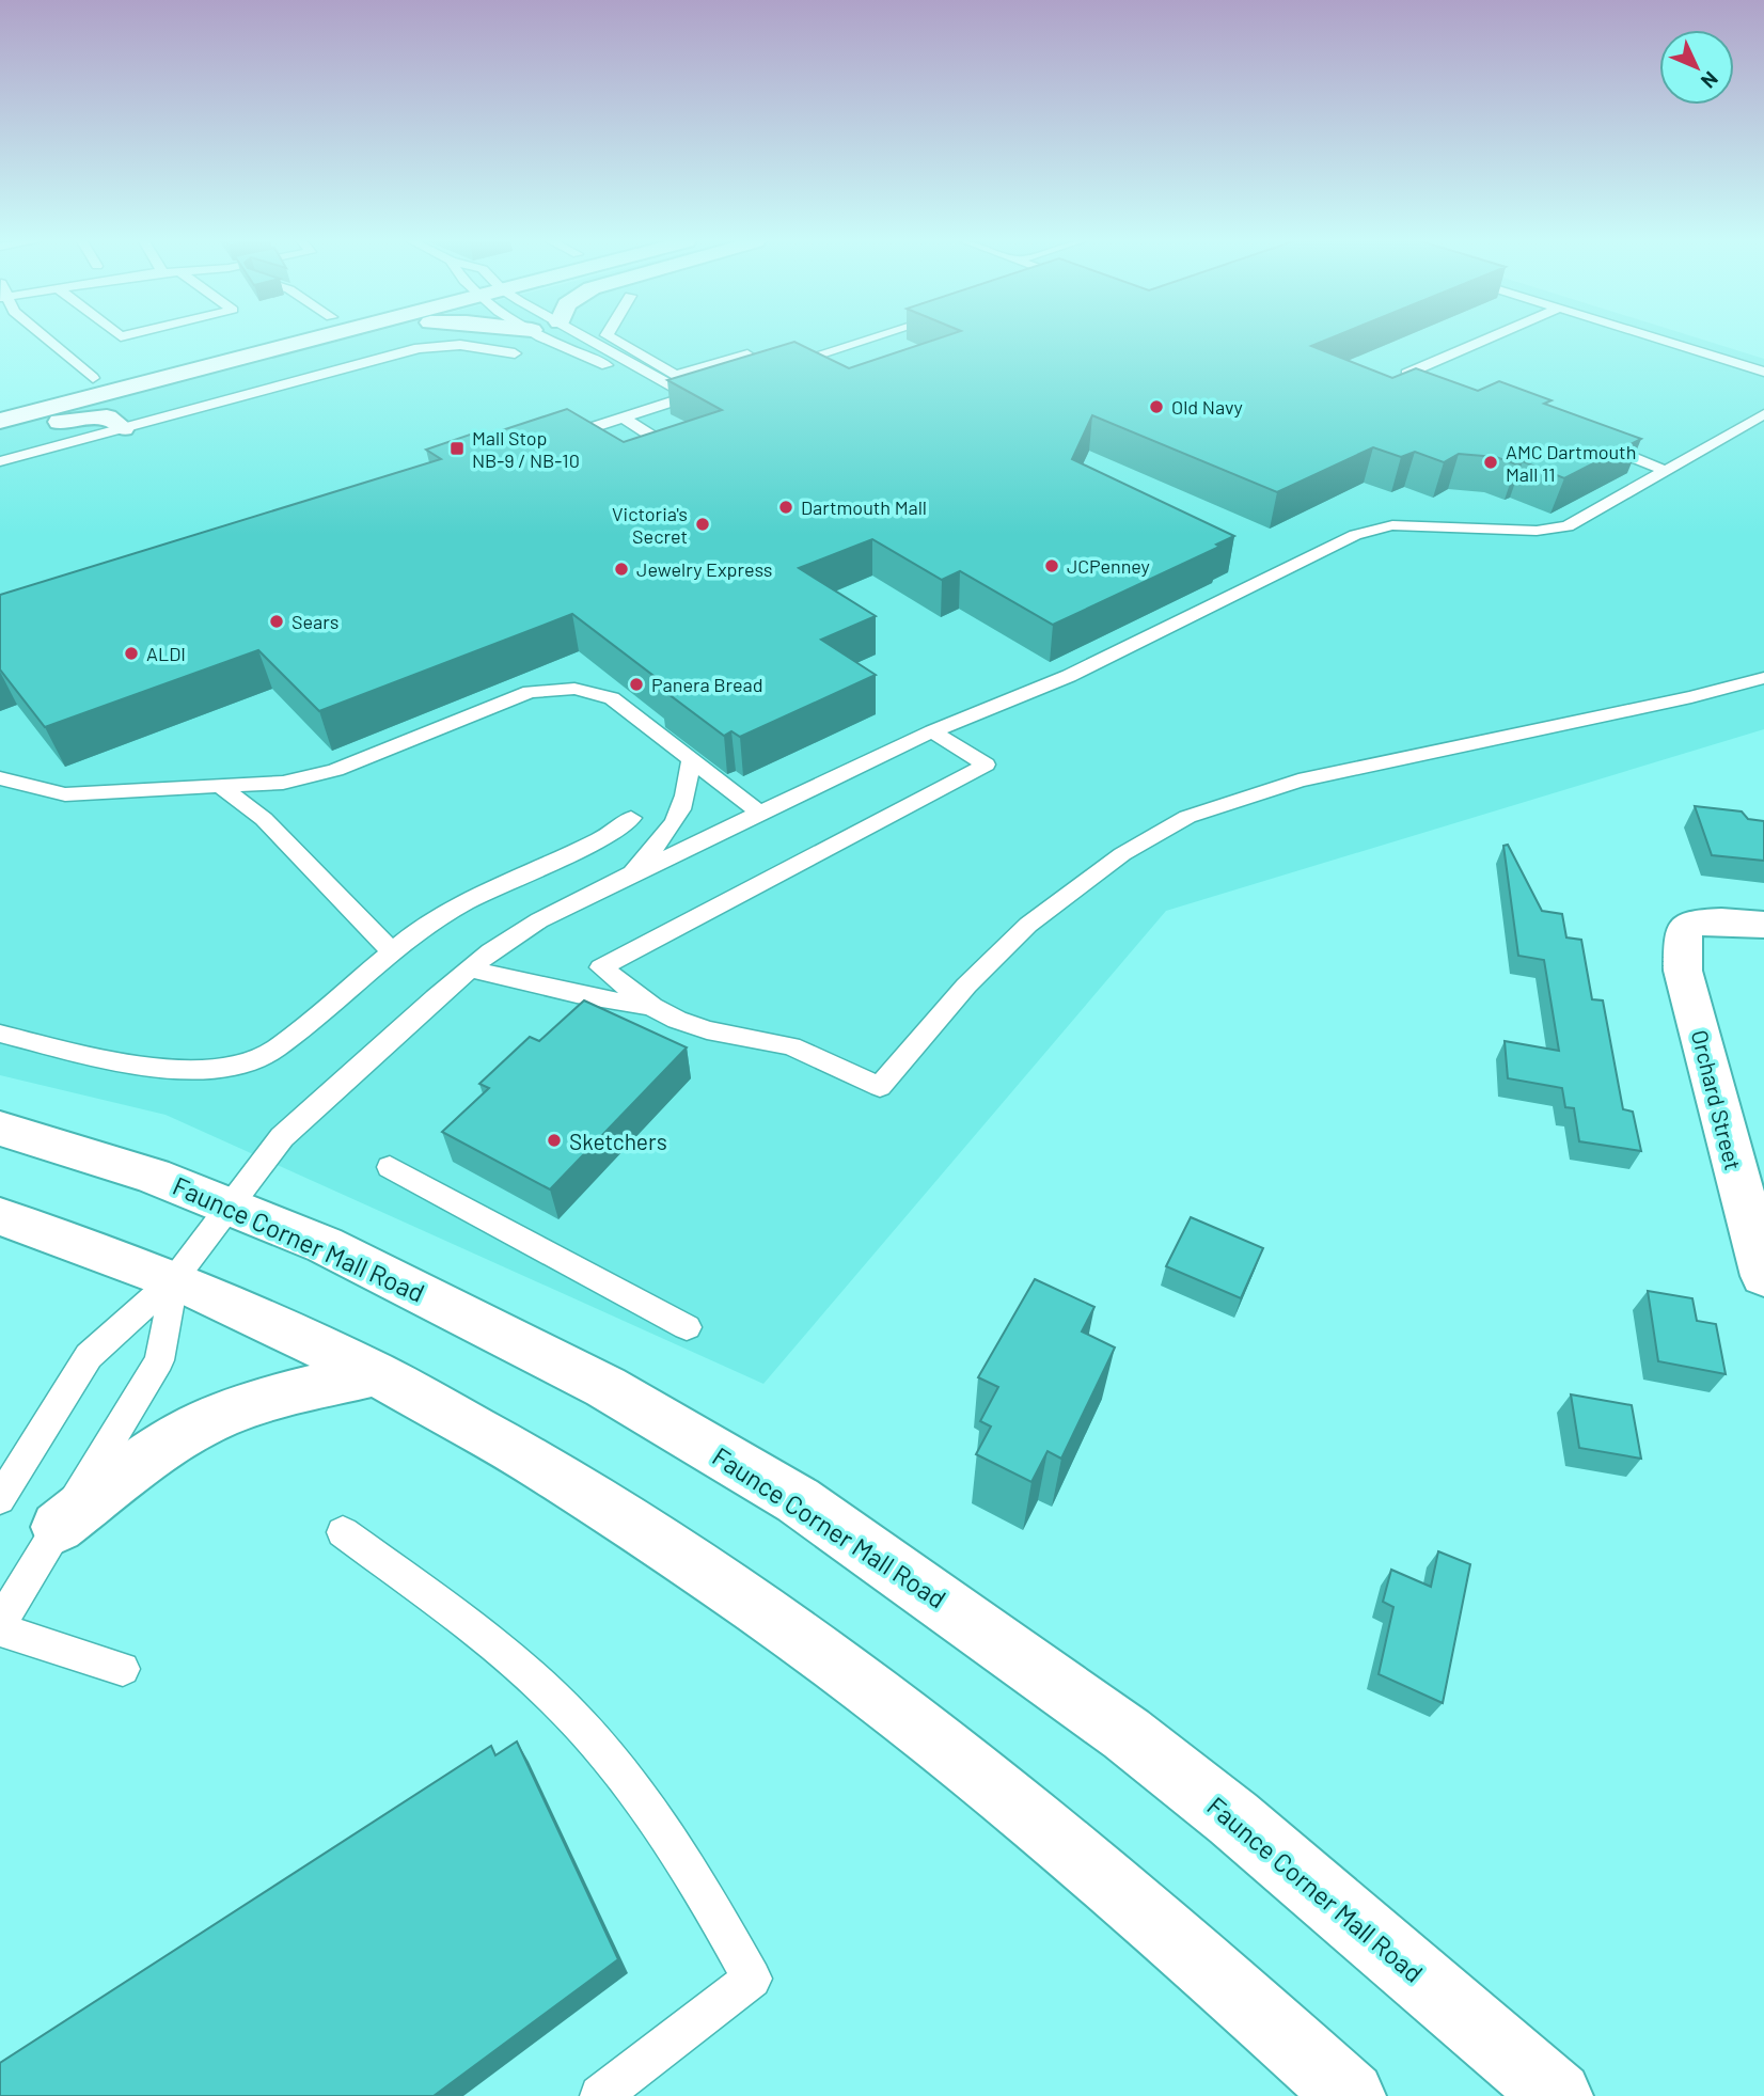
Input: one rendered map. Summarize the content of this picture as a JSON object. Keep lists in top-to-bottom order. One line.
{"streets":{"main road":["Orchard Street","Faunce Corner Mall Road"]},"places":{"other":["Old Navy","AMC Dartmouth Mall 11","Dartmouth Mall","Victoria's Secret","JCPenney","Jewelry Express","Sears","ALDI","Panera Bread","Sketchers"],"transit":["Mall Stop NB-9 / NB-10"]},"north":"bottom right"}
